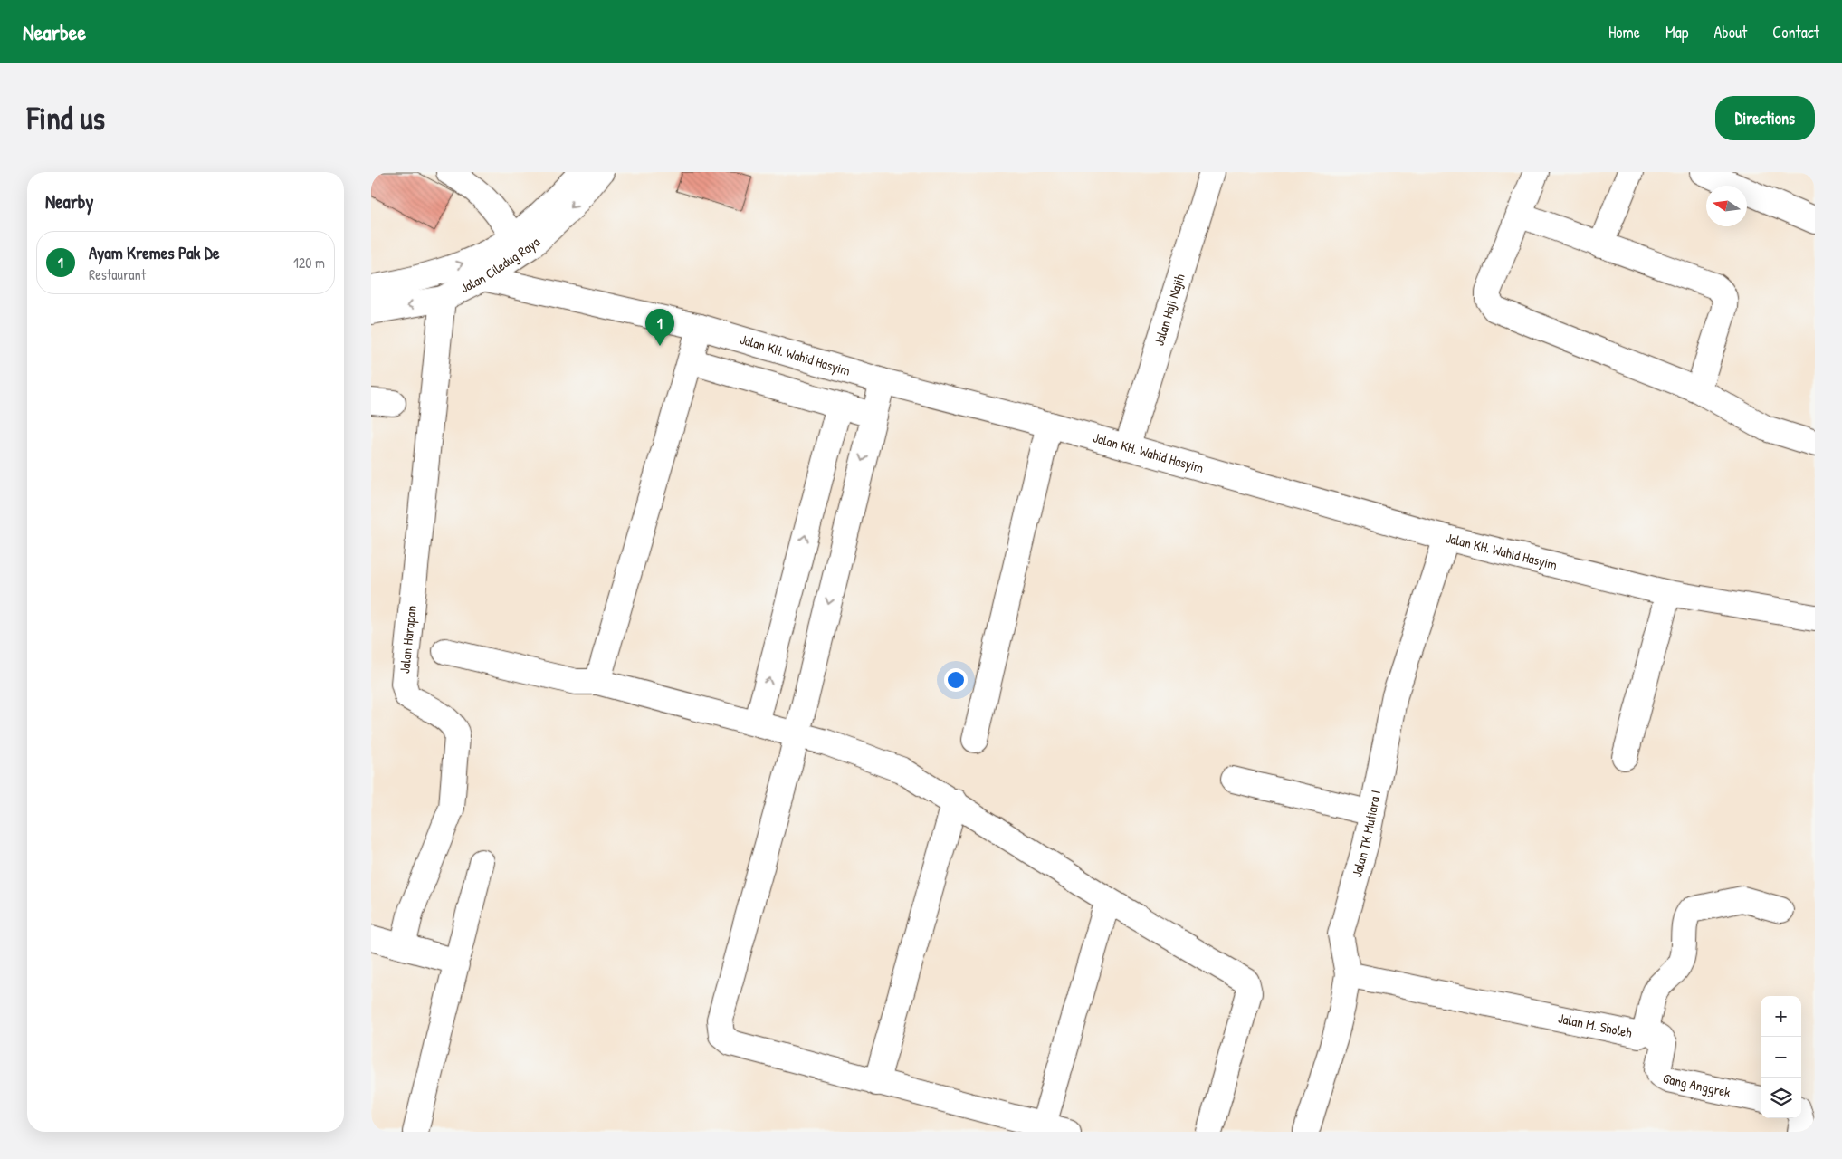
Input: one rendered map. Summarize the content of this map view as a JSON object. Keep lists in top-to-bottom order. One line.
{"streets":{"street":["Jalan Ciledug Raya","Jalan Haji Najih","Jalan KH. Wahid Hasyim","Jalan Harapan","Jalan TK Mutiara I","Jalan M. Sholeh","Gang Anggrek"]},"crossings":[["Jalan Ciledug Raya","Jalan KH. Wahid Hasyim"],["Jalan Ciledug Raya","Jalan Harapan"],["Jalan Haji Najih","Jalan KH. Wahid Hasyim"],["Jalan KH. Wahid Hasyim","Jalan TK Mutiara I"],["Jalan TK Mutiara I","Jalan M. Sholeh"],["Jalan M. Sholeh","Gang Anggrek"]],"north":"left","page":{"header":"Nearbee","nav":["Home","Map","About","Contact"],"buttons":"Directions","title":"Find us","heading":"Nearby","list":[{"mark":"1","name":"Ayam Kremes Pak De","note":"Restaurant","value":"120 m"}],"pins":"1","map_buttons":["+","−"]}}
